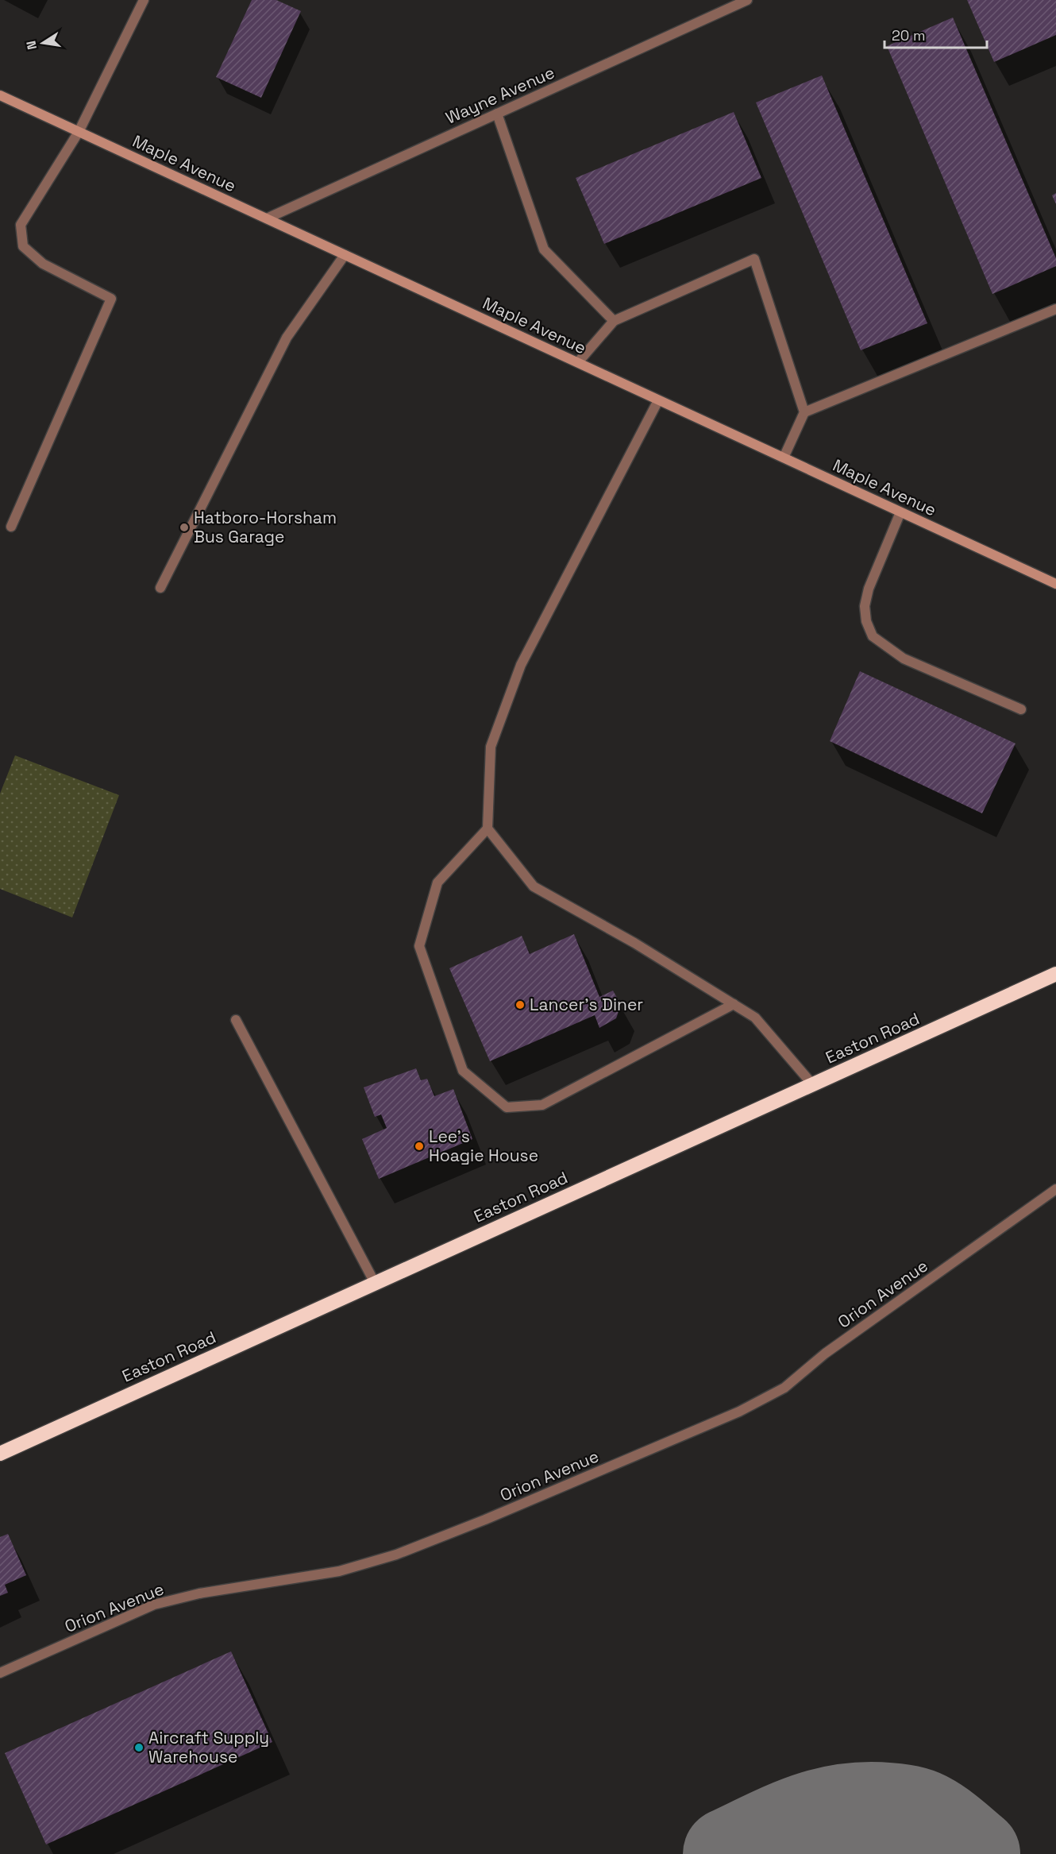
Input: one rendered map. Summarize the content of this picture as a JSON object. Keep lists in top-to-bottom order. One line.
{"streets":{"highway":["Easton Road"],"street":["Wayne Avenue","Maple Avenue","Orion Avenue"]},"crossings":[["Wayne Avenue","Maple Avenue"]],"places":["Hatboro-Horsham Bus Garage","Lancer's Diner","Lee's Hoagie House","Aircraft Supply Warehouse"],"scale_bar":"20 m","north":"left"}
